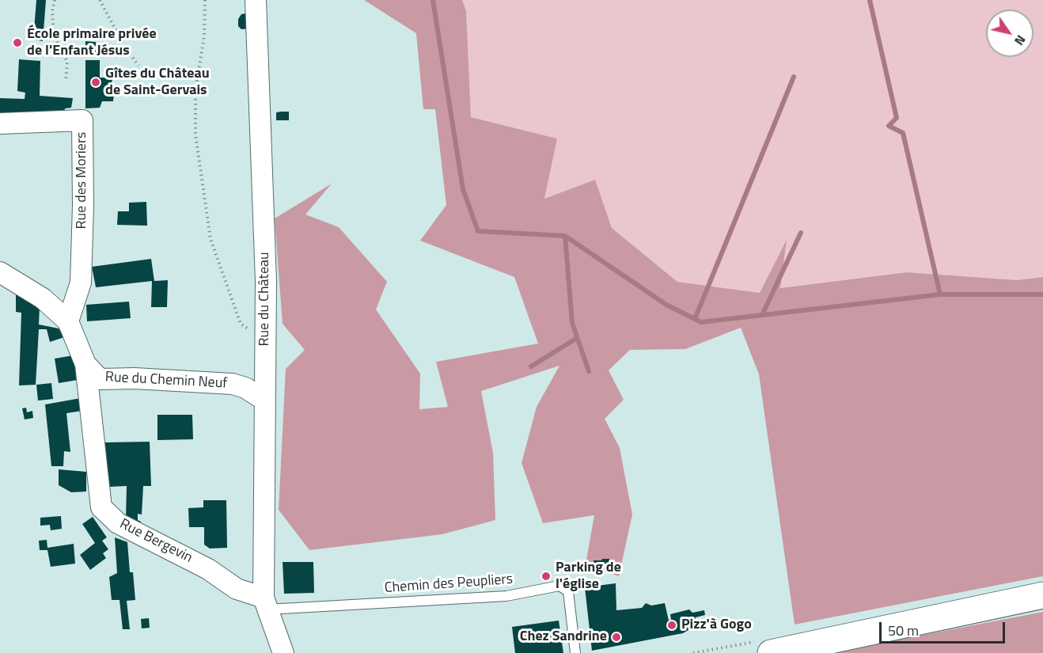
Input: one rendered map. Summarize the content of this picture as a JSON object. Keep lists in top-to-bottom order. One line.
{"streets":{"street":["Rue des Moriers","Rue du Château","Rue du Chemin Neuf","Rue Bergevin"],"lane":["Chemin des Peupliers"]},"crossings":[["Rue des Moriers","Rue du Chemin Neuf"],["Rue du Château","Rue du Chemin Neuf"],["Rue du Château","Rue Bergevin"],["Rue du Château","Chemin des Peupliers"],["Rue du Chemin Neuf","Rue Bergevin"],["Rue Bergevin","Chemin des Peupliers"]],"places":["École primaire privée de l'Enfant Jésus","Gîtes du Château de Saint-Gervais","Parking de l'église","Pizz'à Gogo","Chez Sandrine"],"scale_bar":"50 m","north":"bottom right"}
